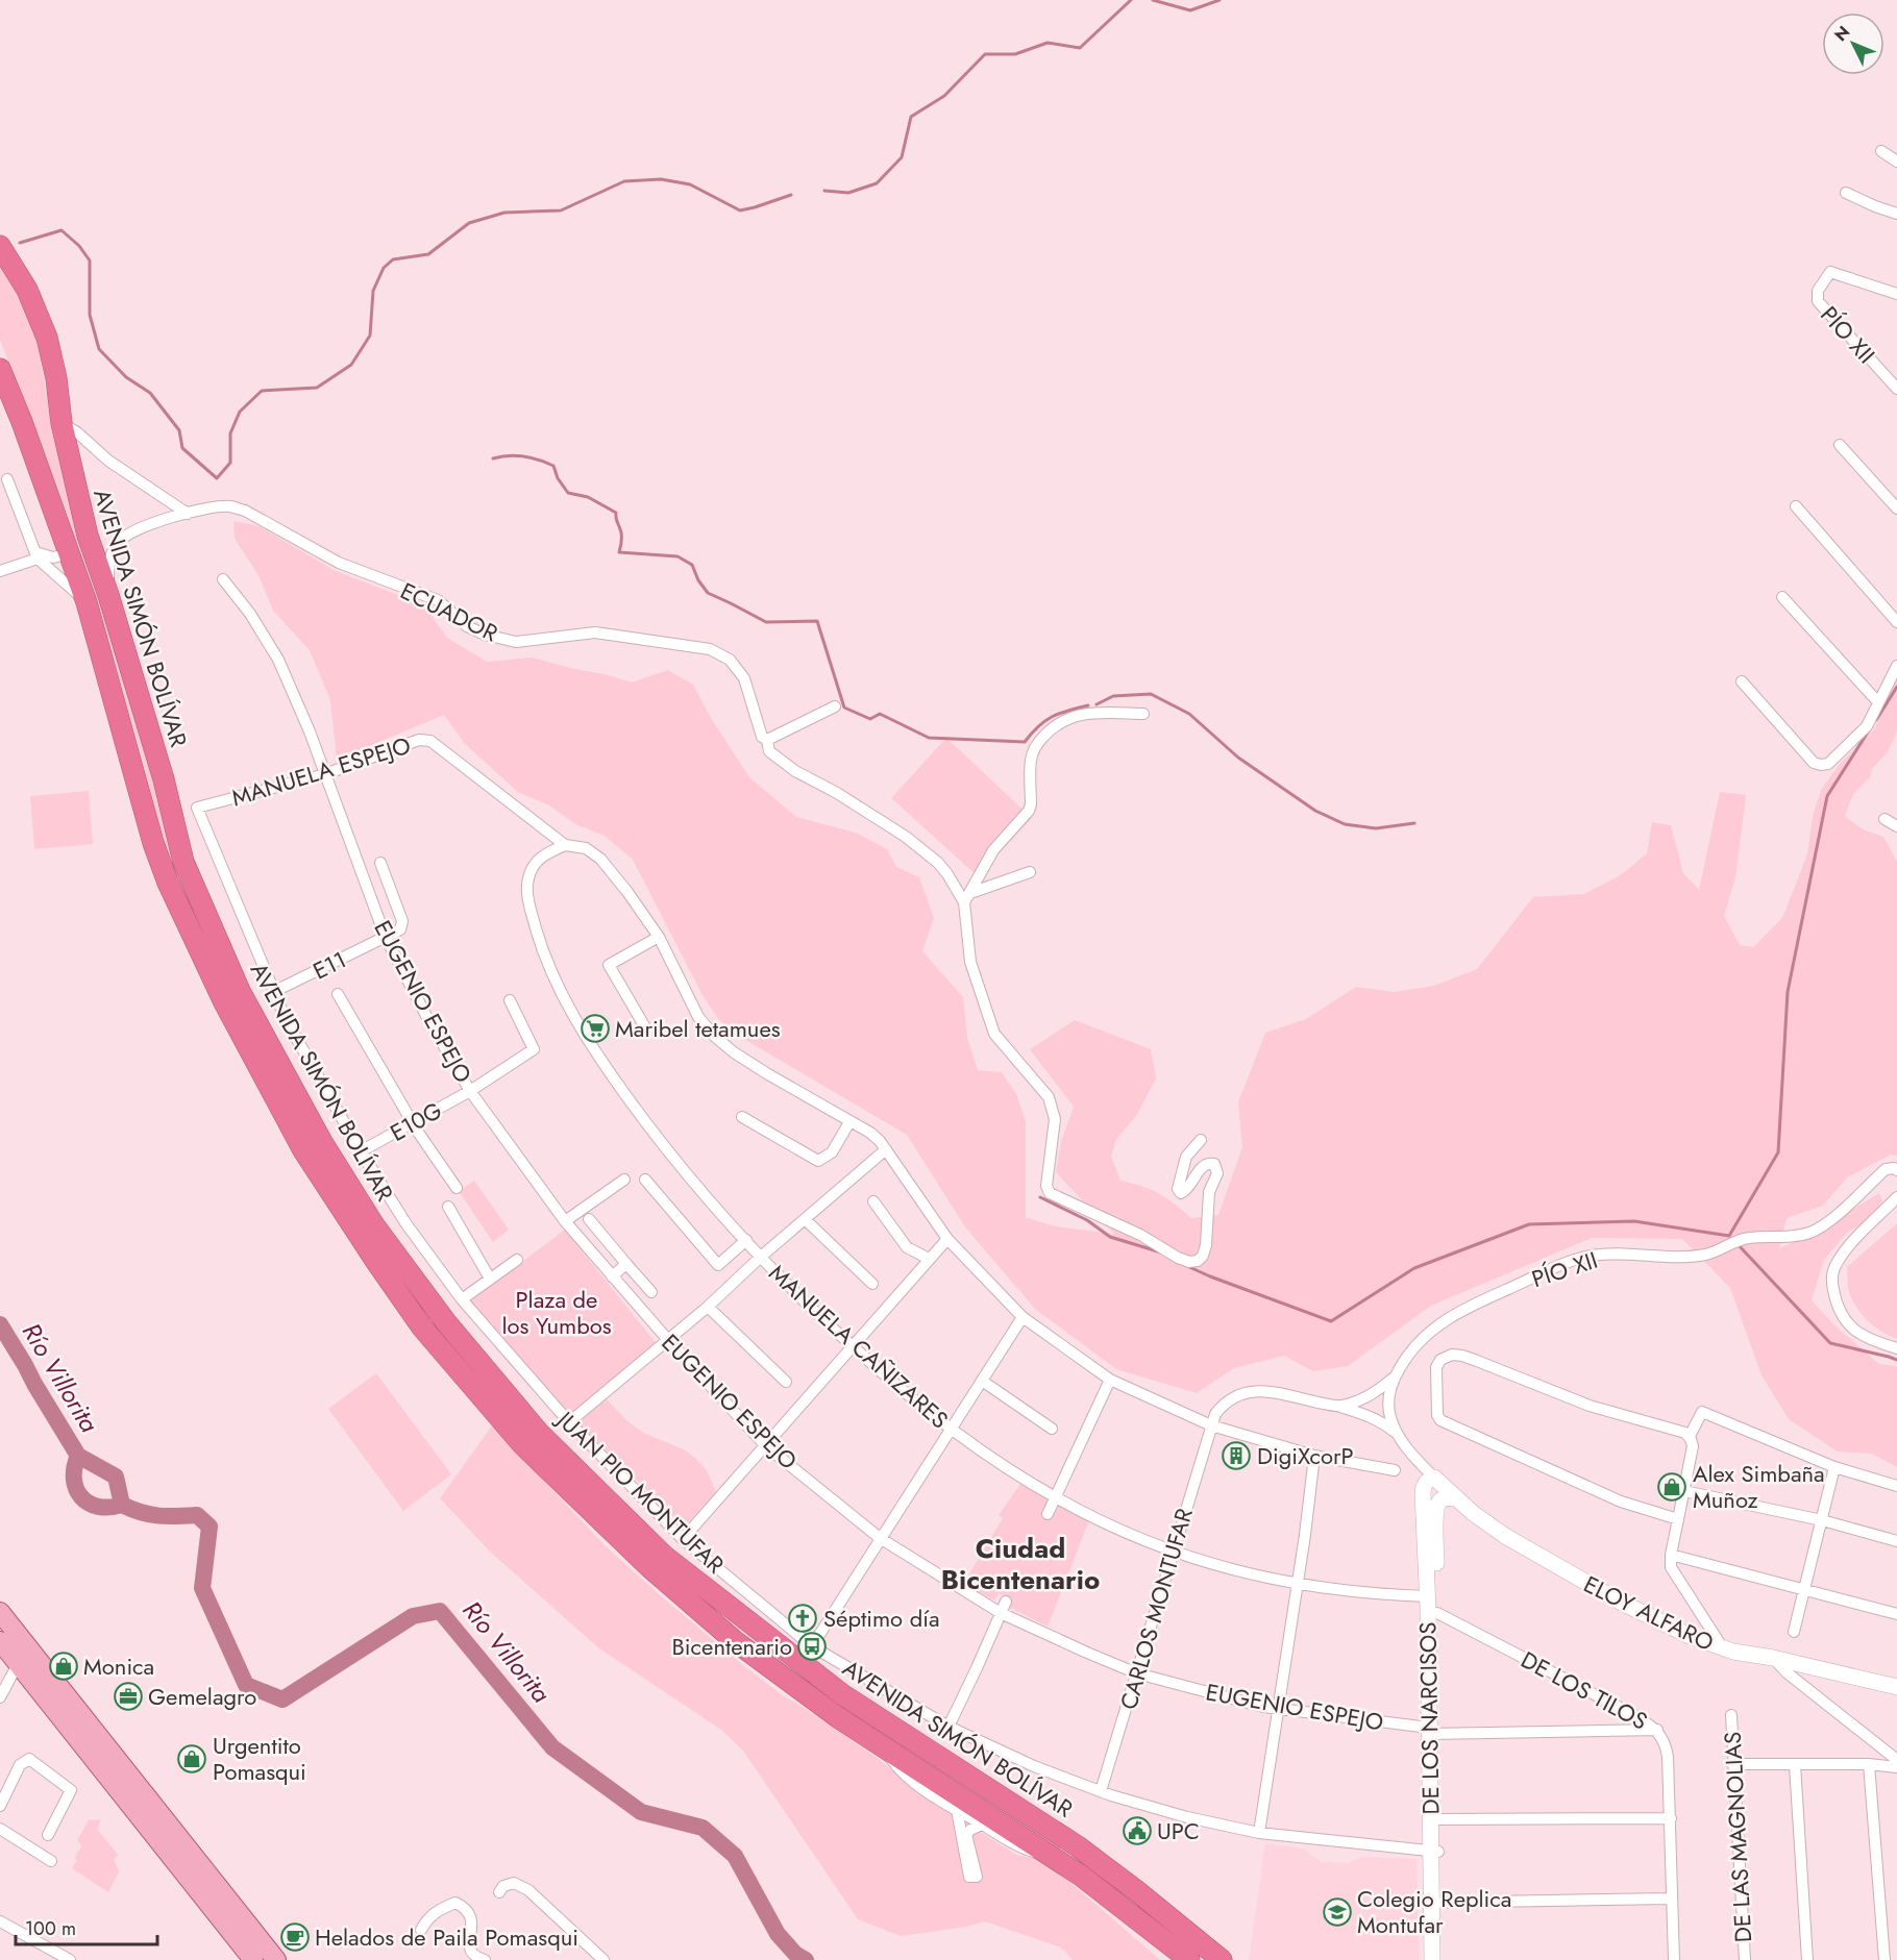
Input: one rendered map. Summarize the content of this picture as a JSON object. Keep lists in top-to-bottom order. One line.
{"streets":{"highway":["AVENIDA SIMÓN BOLÍVAR"],"street":["PÍO XII","ECUADOR","MANUELA ESPEJO","E11","EUGENIO ESPEJO","E10G","MANUELA CAÑIZARES","JUAN PIO MONTUFAR","CARLOS MONTUFAR","ELOY ALFARO","DE LOS TILOS","DE LOS NARCISOS","DE LAS MAGNOLIAS"]},"crossings":[["PÍO XII","CARLOS MONTUFAR"],["PÍO XII","ELOY ALFARO"],["PÍO XII","DE LOS NARCISOS"],["ECUADOR","AVENIDA SIMÓN BOLÍVAR"],["MANUELA ESPEJO","EUGENIO ESPEJO"],["MANUELA ESPEJO","MANUELA CAÑIZARES"],["MANUELA ESPEJO","JUAN PIO MONTUFAR"],["MANUELA ESPEJO","CARLOS MONTUFAR"],["E11","EUGENIO ESPEJO"],["E11","JUAN PIO MONTUFAR"],["EUGENIO ESPEJO","E10G"],["EUGENIO ESPEJO","CARLOS MONTUFAR"],["EUGENIO ESPEJO","DE LOS TILOS"],["EUGENIO ESPEJO","DE LOS NARCISOS"],["E10G","JUAN PIO MONTUFAR"],["MANUELA CAÑIZARES","CARLOS MONTUFAR"],["MANUELA CAÑIZARES","DE LOS NARCISOS"],["JUAN PIO MONTUFAR","CARLOS MONTUFAR"],["JUAN PIO MONTUFAR","DE LOS NARCISOS"],["ELOY ALFARO","DE LOS NARCISOS"],["DE LOS TILOS","DE LOS NARCISOS"]],"districts":["Ciudad Bicentenario"],"water":["Río Villorita"],"parks":["Plaza de los Yumbos"],"places":{"supermarket":["Maribel tetamues"],"building":["DigiXcorP"],"shop":["Alex Simbaña Muñoz","Monica","Urgentito Pomasqui"],"church":["Séptimo día"],"bus stop":["Bicentenario"],"office":["Gemelagro"],"public building":["UPC"],"school or university":["Colegio Replica Montufar"],"cafe":["Helados de Paila Pomasqui"]},"scale_bar":"100 m","north":"top left"}
